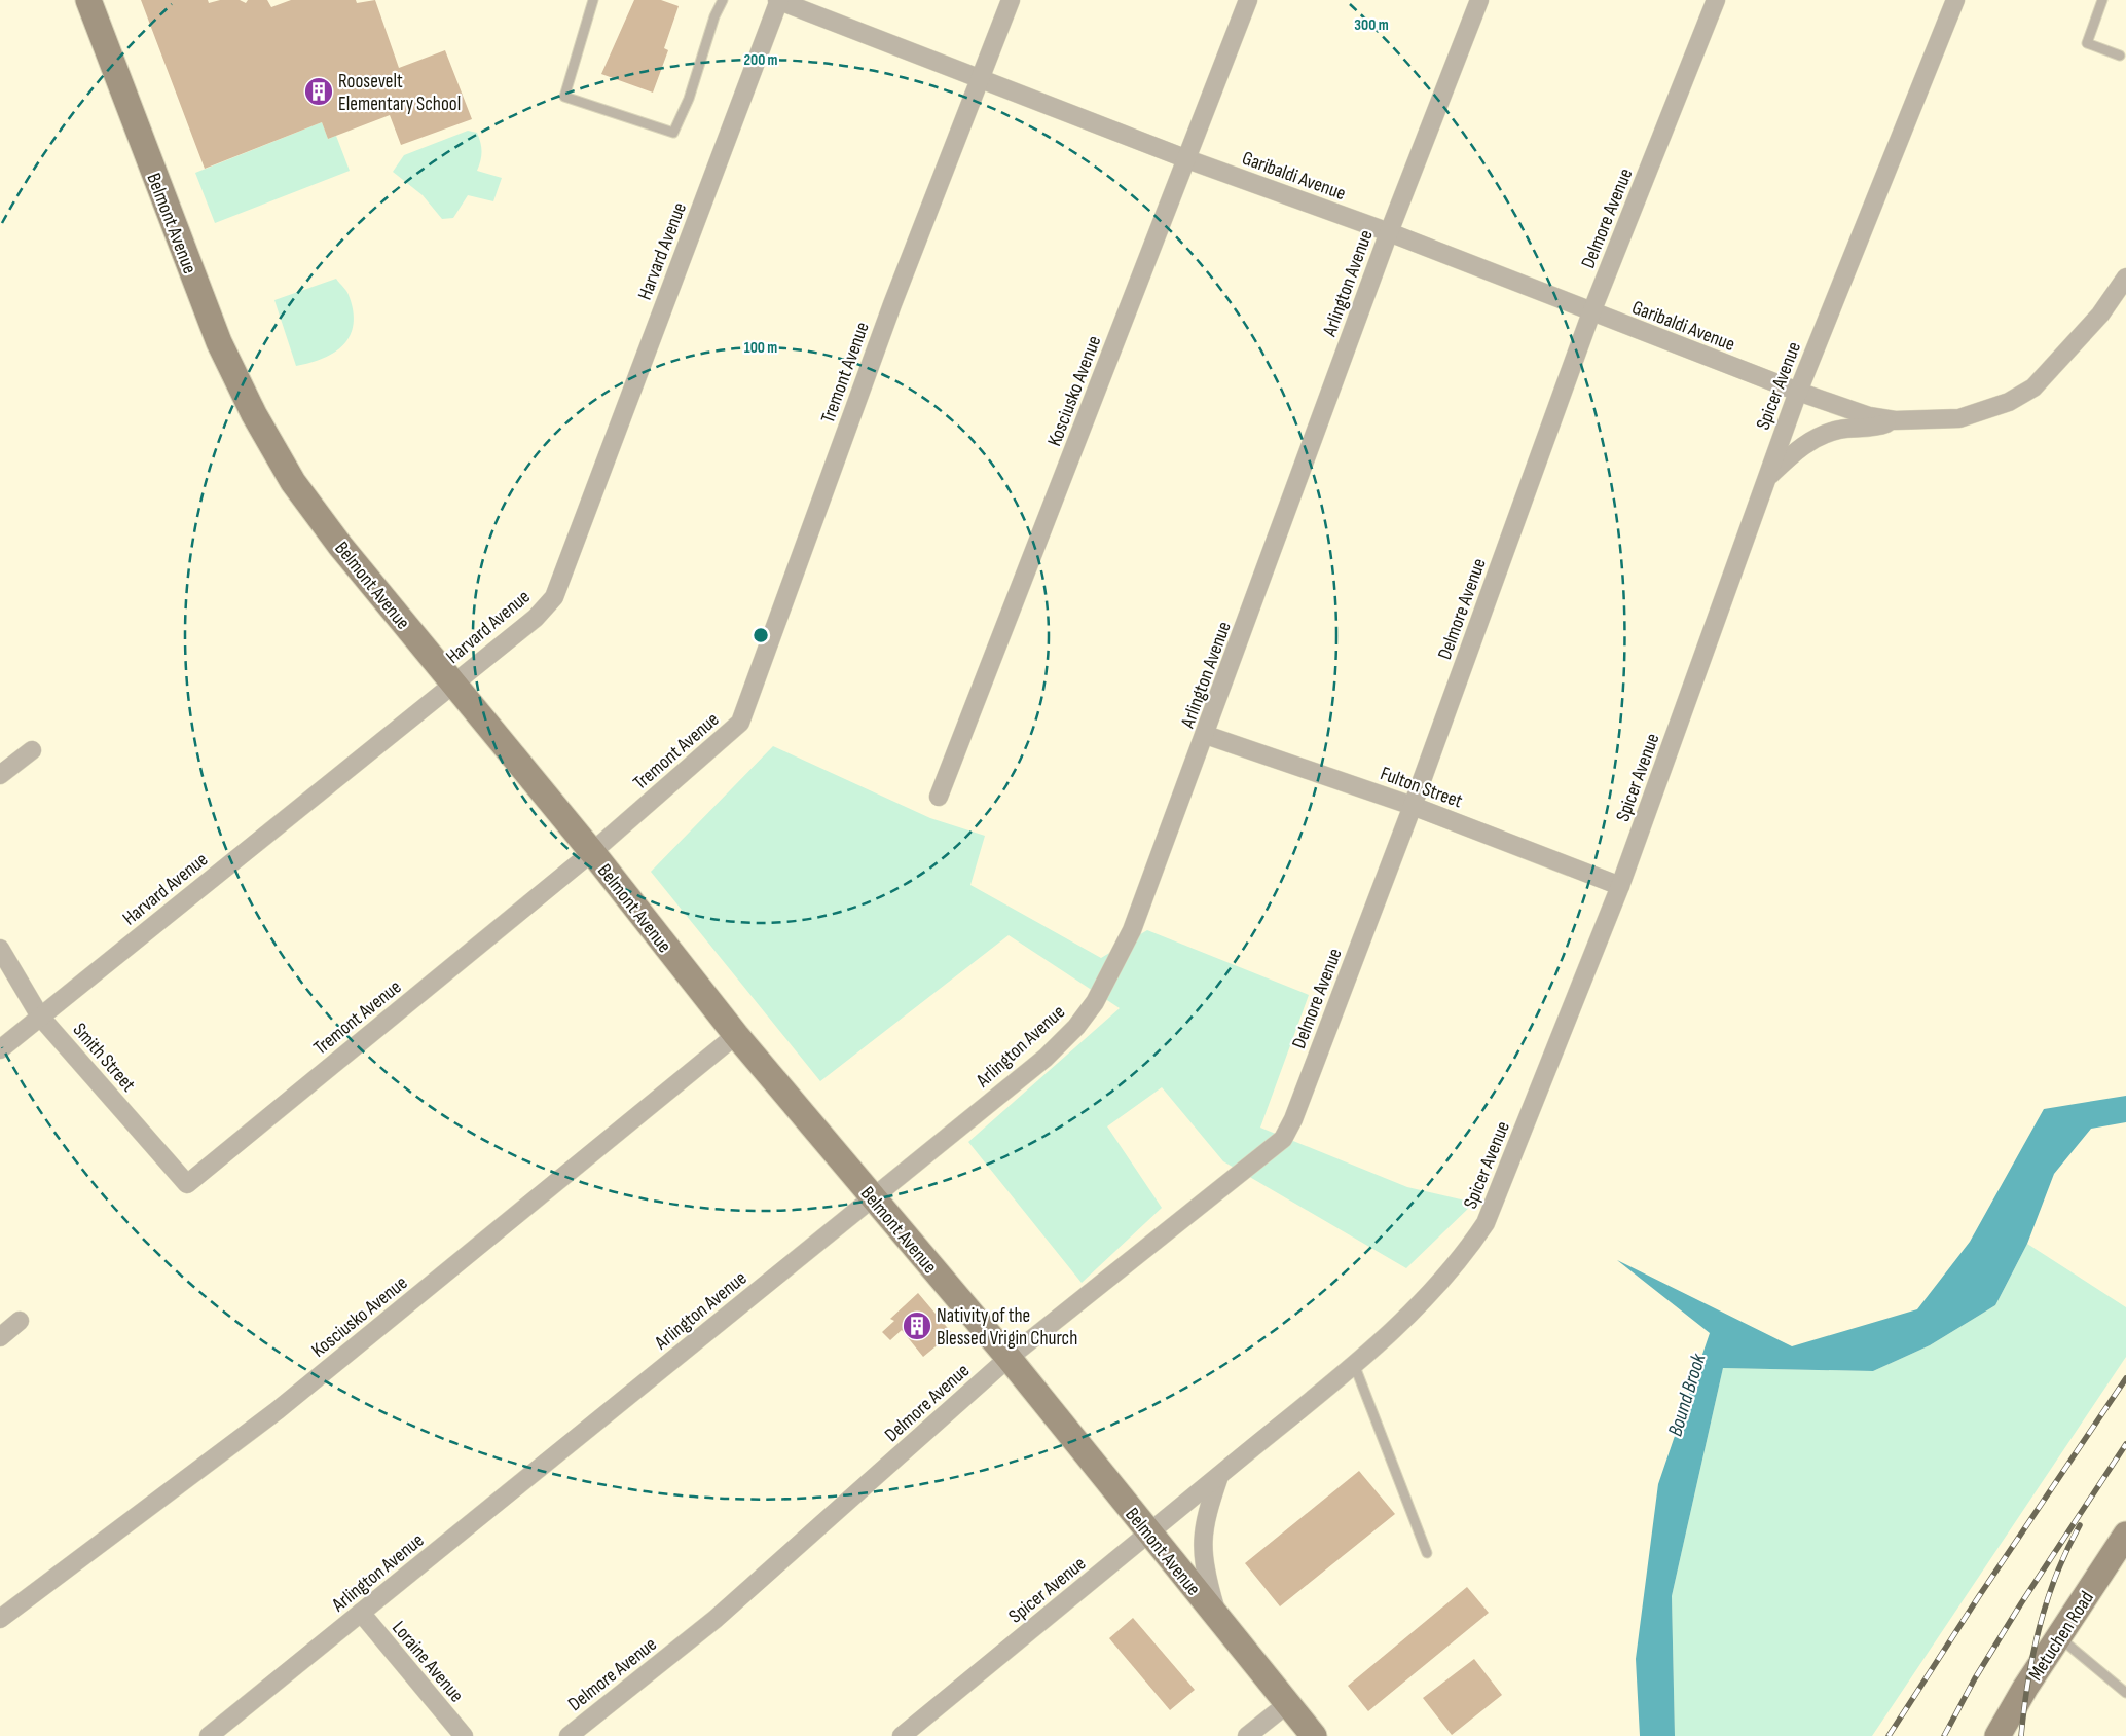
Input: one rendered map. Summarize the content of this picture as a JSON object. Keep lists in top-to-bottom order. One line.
{"streets":{"street":["Garibaldi Avenue","Delmore Avenue","Belmont Avenue","Harvard Avenue","Arlington Avenue","Tremont Avenue","Spicer Avenue","Kosciusko Avenue","Fulton Street","Smith Street","Metuchen Road","Loraine Avenue"]},"crossings":[["Garibaldi Avenue","Delmore Avenue"],["Garibaldi Avenue","Harvard Avenue"],["Garibaldi Avenue","Arlington Avenue"],["Garibaldi Avenue","Tremont Avenue"],["Garibaldi Avenue","Spicer Avenue"],["Garibaldi Avenue","Kosciusko Avenue"],["Delmore Avenue","Belmont Avenue"],["Delmore Avenue","Fulton Street"],["Belmont Avenue","Harvard Avenue"],["Belmont Avenue","Arlington Avenue"],["Belmont Avenue","Tremont Avenue"],["Belmont Avenue","Spicer Avenue"],["Belmont Avenue","Kosciusko Avenue"],["Harvard Avenue","Smith Street"],["Arlington Avenue","Fulton Street"],["Arlington Avenue","Loraine Avenue"],["Tremont Avenue","Smith Street"],["Spicer Avenue","Fulton Street"]],"water":["Bound Brook"],"places":{"building":["Roosevelt Elementary School","Nativity of the Blessed Vrigin Church"]},"rings":["300 m","200 m","100 m"]}
